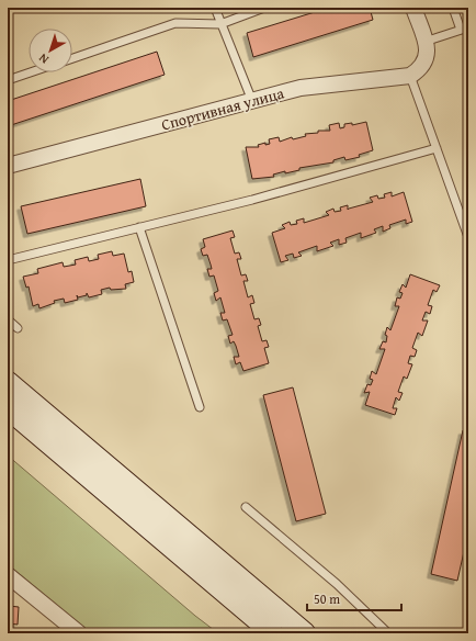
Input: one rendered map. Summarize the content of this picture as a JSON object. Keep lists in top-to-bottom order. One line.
{"streets":{"street":["Спортивная улица"]},"scale_bar":"50 m","north":"bottom left"}
